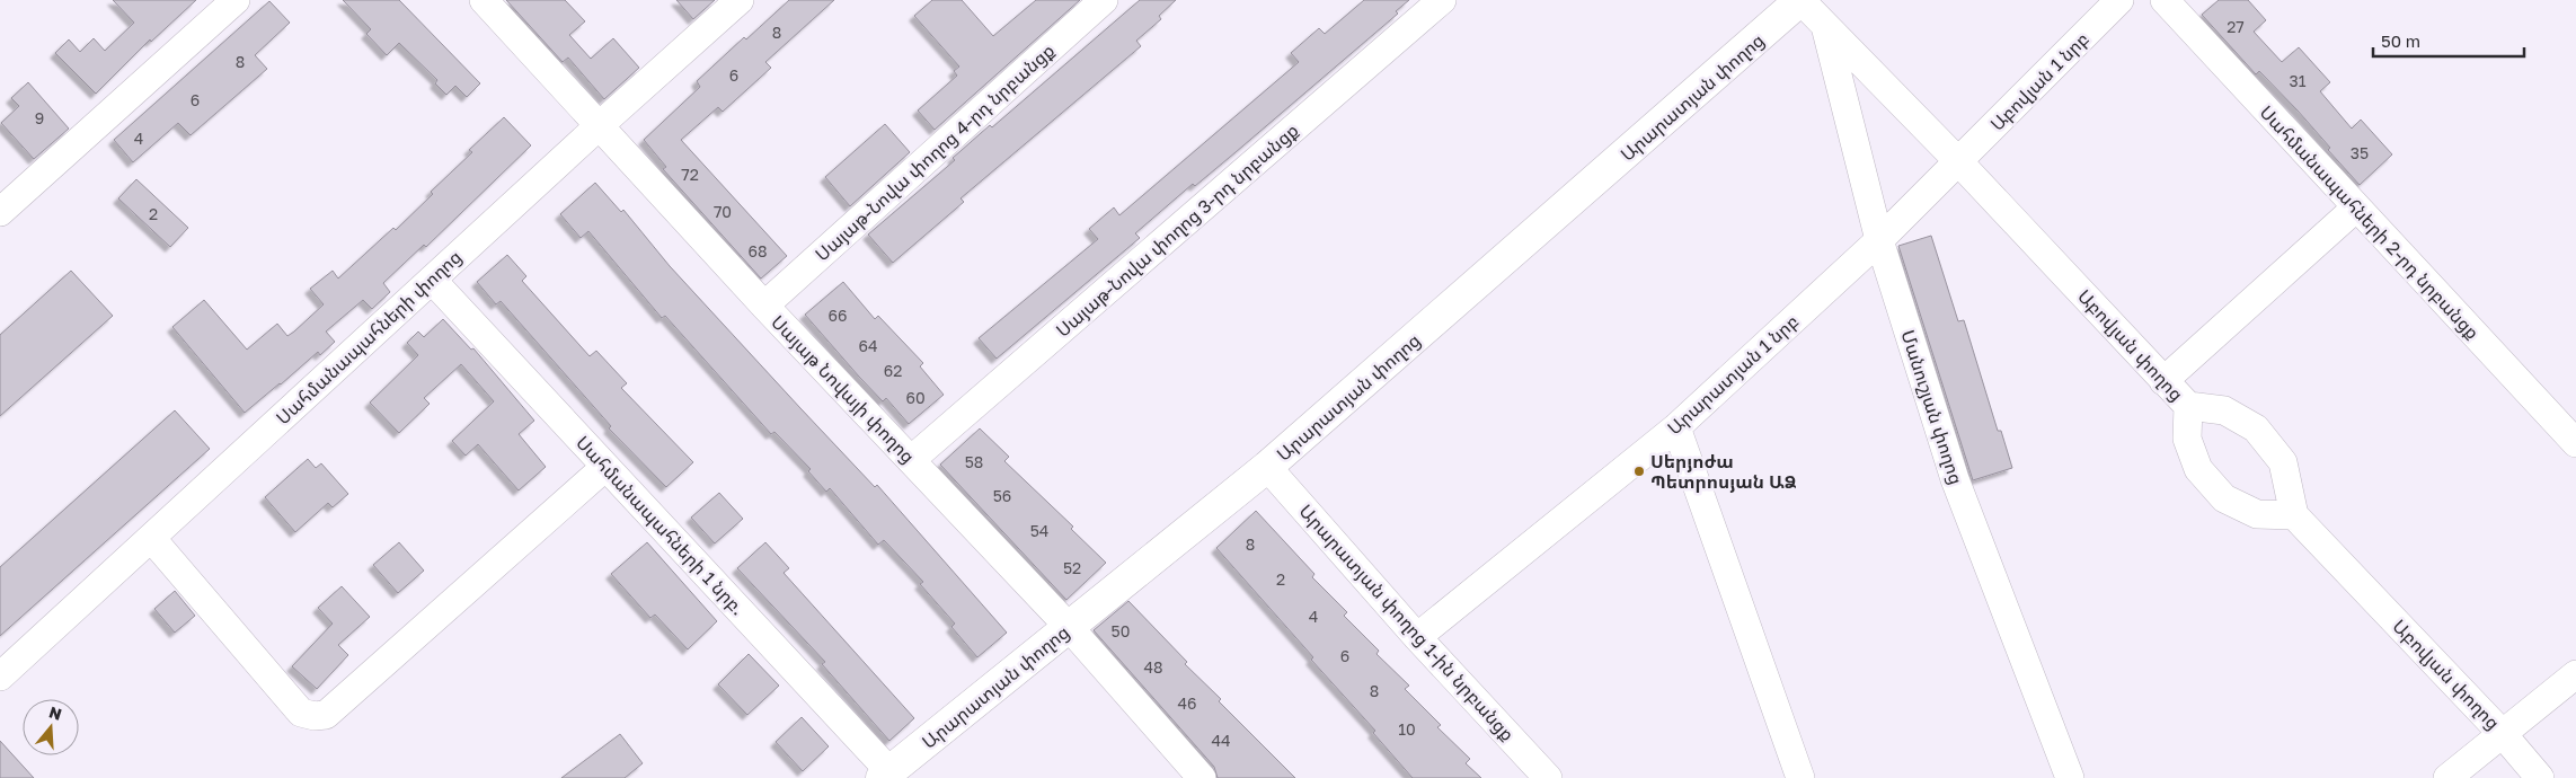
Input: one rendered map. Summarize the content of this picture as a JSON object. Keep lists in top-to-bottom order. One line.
{"streets":{"main road":["Արարատյան փողոց"],"street":["Աբովյան 1 նրբ","Սայաթ-Նովա փողոց 4-րդ նրբանցք","Սահմանապահների 2-րդ նրբանցք","Սայաթ-Նովա փողոց 3-րդ նրբանցք","Սահմանապահների փողոց","Աբովյան փողոց","Արարատյան 1 նրբ","Սայաթ Նովայի փողոց","Մանուշյան փողոց","Սահմանապահների 1 նրբ.","Արարատյան փողոց 1-ին նրբանցք"]},"crossings":[["Աբովյան 1 նրբ","Աբովյան փողոց"],["Աբովյան 1 նրբ","Արարատյան 1 նրբ"],["Արարատյան փողոց","Աբովյան փողոց"],["Արարատյան փողոց","Սայաթ Նովայի փողոց"],["Արարատյան փողոց","Սահմանապահների 1 նրբ."],["Արարատյան փողոց","Արարատյան փողոց 1-ին նրբանցք"],["Սայաթ-Նովա փողոց 4-րդ նրբանցք","Սայաթ Նովայի փողոց"],["Սայաթ-Նովա փողոց 3-րդ նրբանցք","Սայաթ Նովայի փողոց"],["Սահմանապահների փողոց","Սայաթ Նովայի փողոց"],["Սահմանապահների փողոց","Սահմանապահների 1 նրբ."],["Աբովյան փողոց","Արարատյան 1 նրբ"],["Աբովյան փողոց","Մանուշյան փողոց"],["Արարատյան 1 նրբ","Մանուշյան փողոց"],["Արարատյան 1 նրբ","Արարատյան փողոց 1-ին նրբանցք"]],"places":["Սերյոժա Պետրոսյան ԱՁ"],"house_numbers":["27","8","8","6","31","6","9","4","35","72","70","2","68","66","64","62","60","58","56","54","8","52","2","4","50","6","48","8","46","10","44"],"scale_bar":"50 m","north":"top"}
